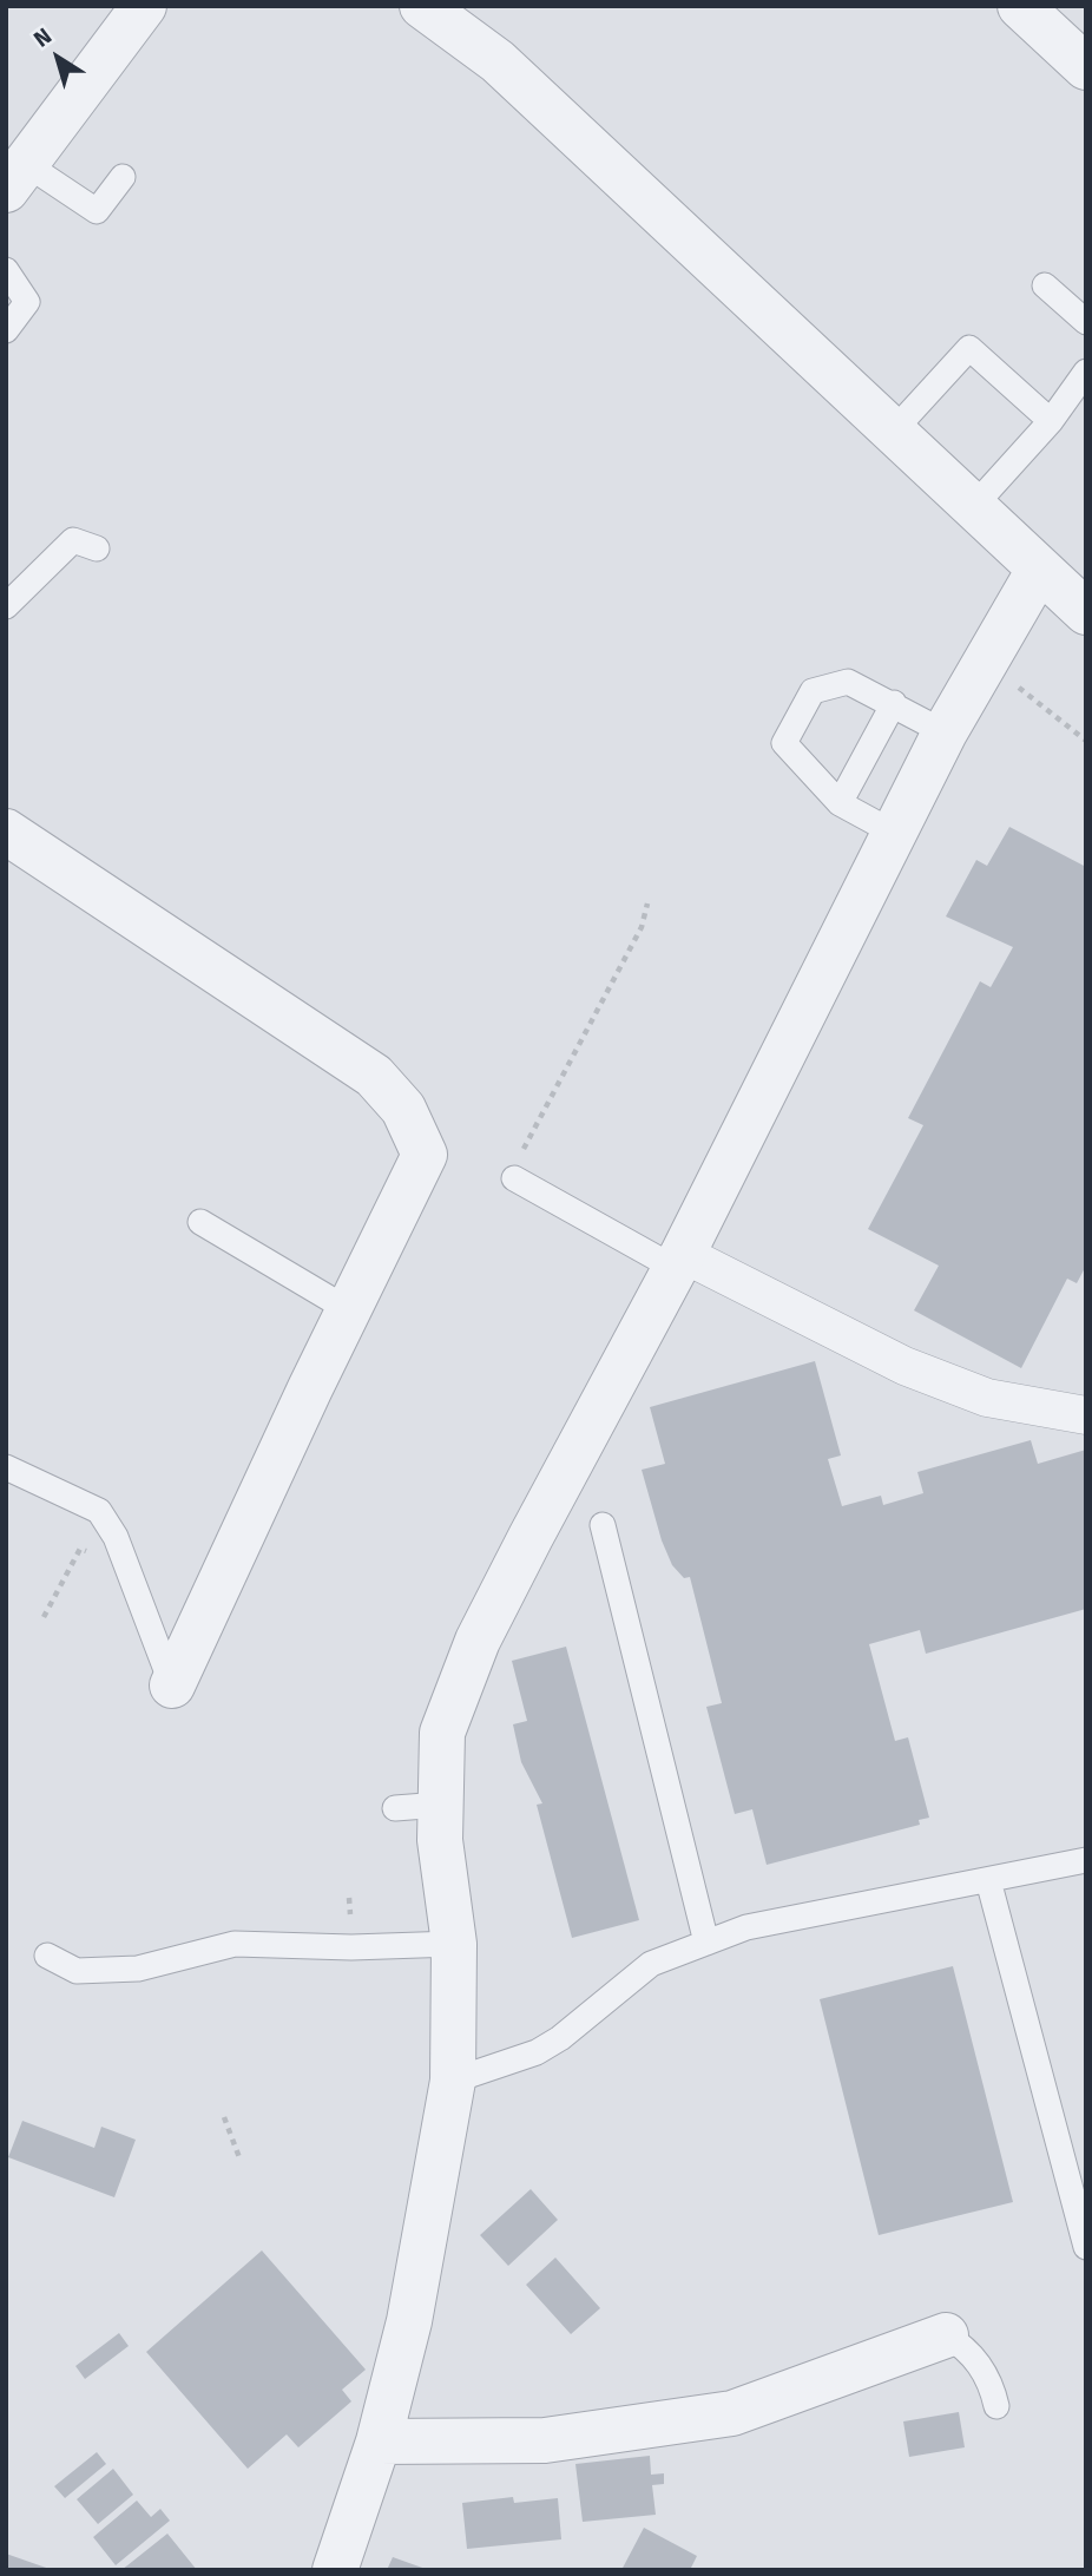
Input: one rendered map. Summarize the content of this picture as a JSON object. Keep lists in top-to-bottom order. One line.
{"north":"top left"}
